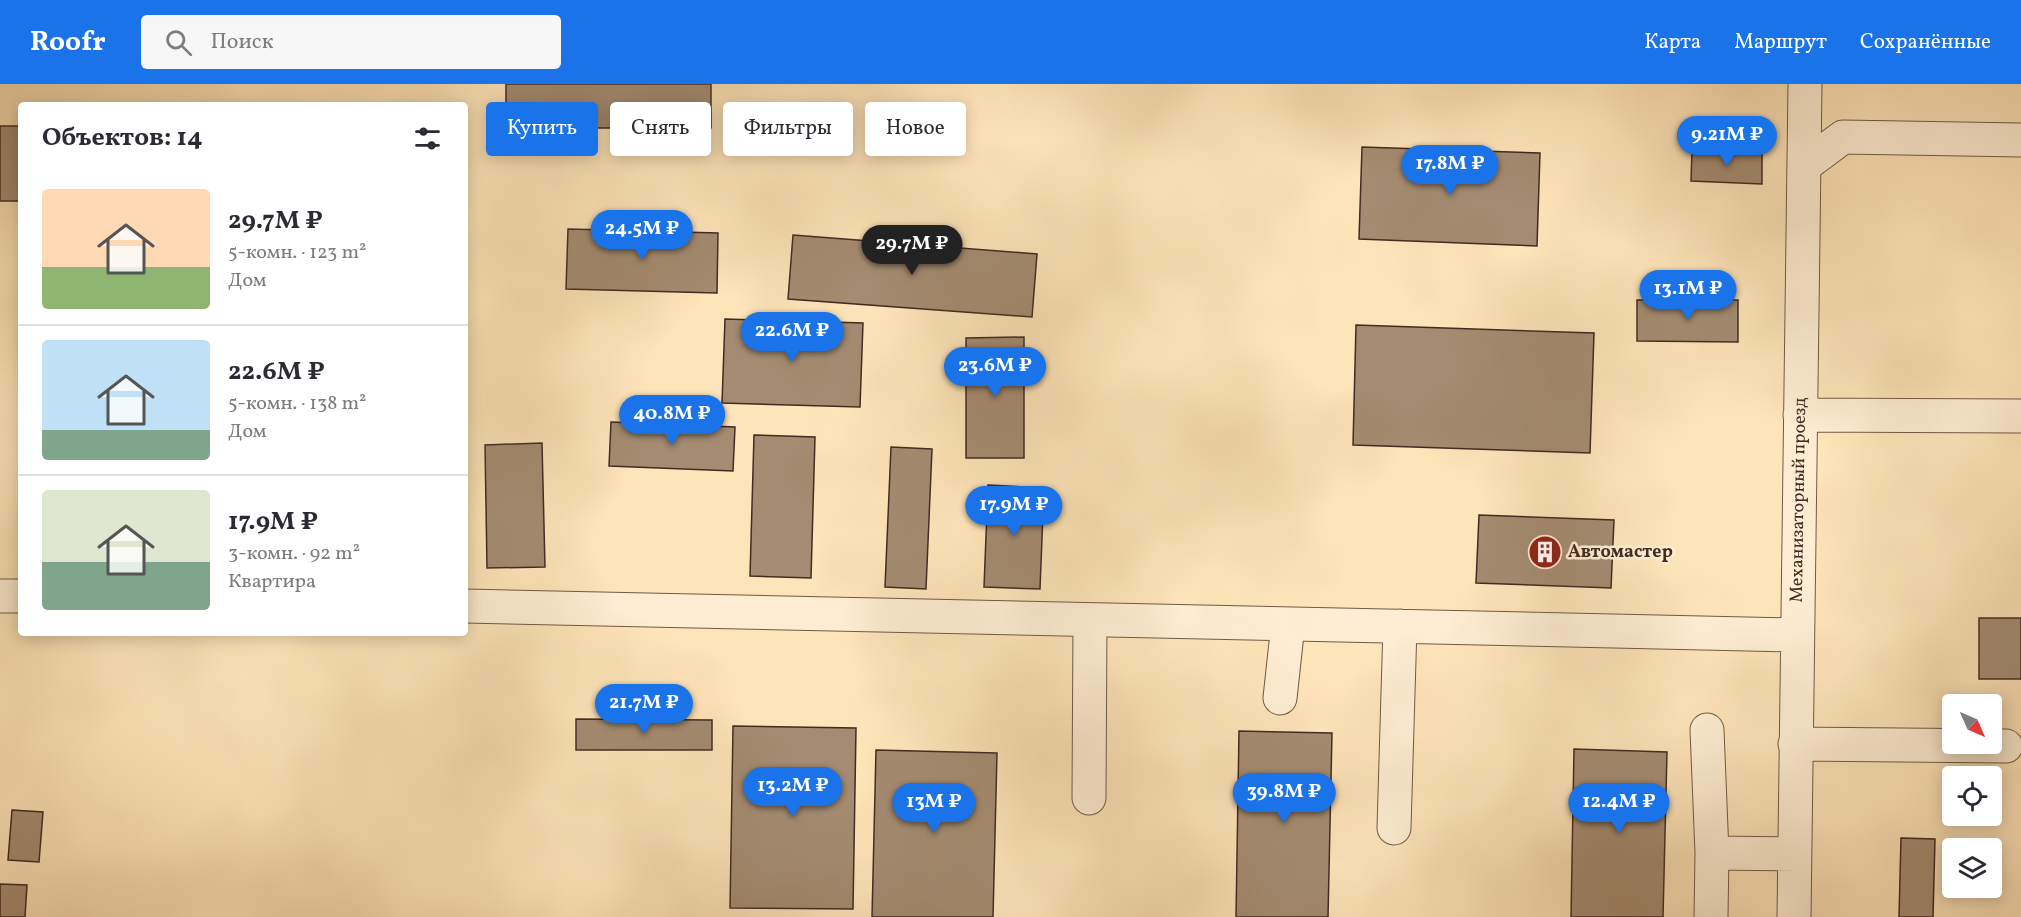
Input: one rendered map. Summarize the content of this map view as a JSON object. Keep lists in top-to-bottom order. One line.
{"streets":{"street":["Механизаторный проезд"]},"places":{"building":["Автомастер"]},"north":"bottom right","page":{"header":"Roofr","search":"Поиск","nav":["Карта","Маршрут","Сохранённые"],"chip":["Купить","Снять","Фильтры","Новое"],"heading":"Объектов: 14","price":["9.21M ₽","17.8M ₽","24.5M ₽","29.7M ₽","13.1M ₽","22.6M ₽","23.6M ₽","40.8M ₽","17.9M ₽","21.7M ₽","13.2M ₽","39.8M ₽","13M ₽","12.4M ₽"],"list":[{"name":"29.7M ₽","note":"5-комн. · 123 m² · Дом"},{"name":"22.6M ₽","note":"5-комн. · 138 m² · Дом"},{"name":"17.9M ₽","note":"3-комн. · 92 m² · Квартира"}]}}
